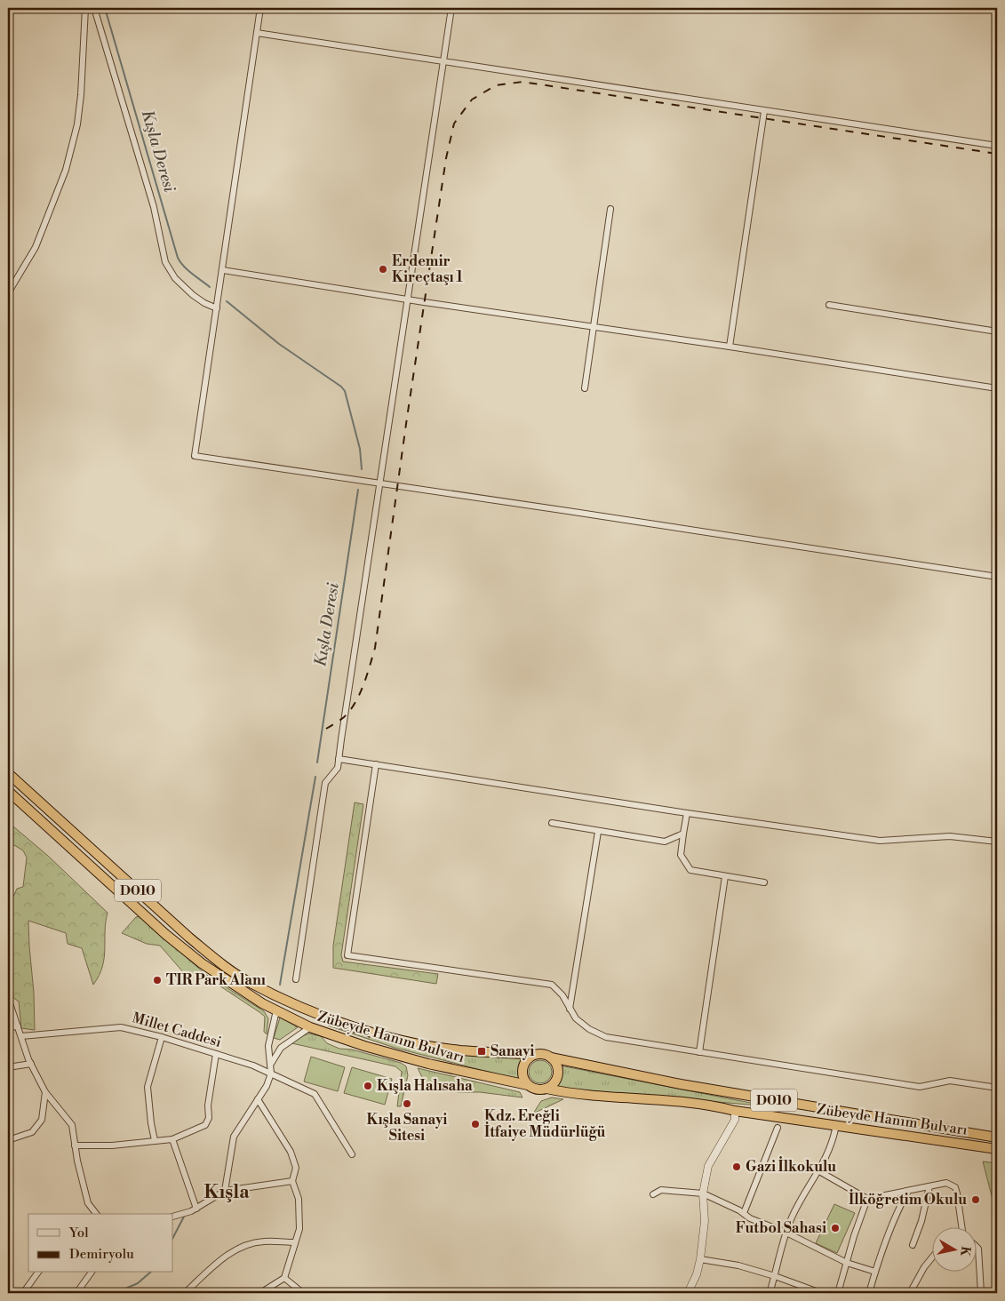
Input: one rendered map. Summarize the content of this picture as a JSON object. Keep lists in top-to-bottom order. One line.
{"streets":{"highway":["D010","Zübeyde Hanım Bulvarı"],"street":["Millet Caddesi"]},"districts":["Kışla"],"water":["Kışla Deresi"],"places":{"other":["Erdemir Kireçtaşı 1","TIR Park Alanı","Kışla Halısaha","Kışla Sanayi Sitesi","Kdz. Ereğli İtfaiye Müdürlüğü","Gazi İlkokulu","İlköğretim Okulu","Futbol Sahasi"],"transit":["Sanayi"]},"legend":["Yol","Demiryolu"],"north":"right"}
